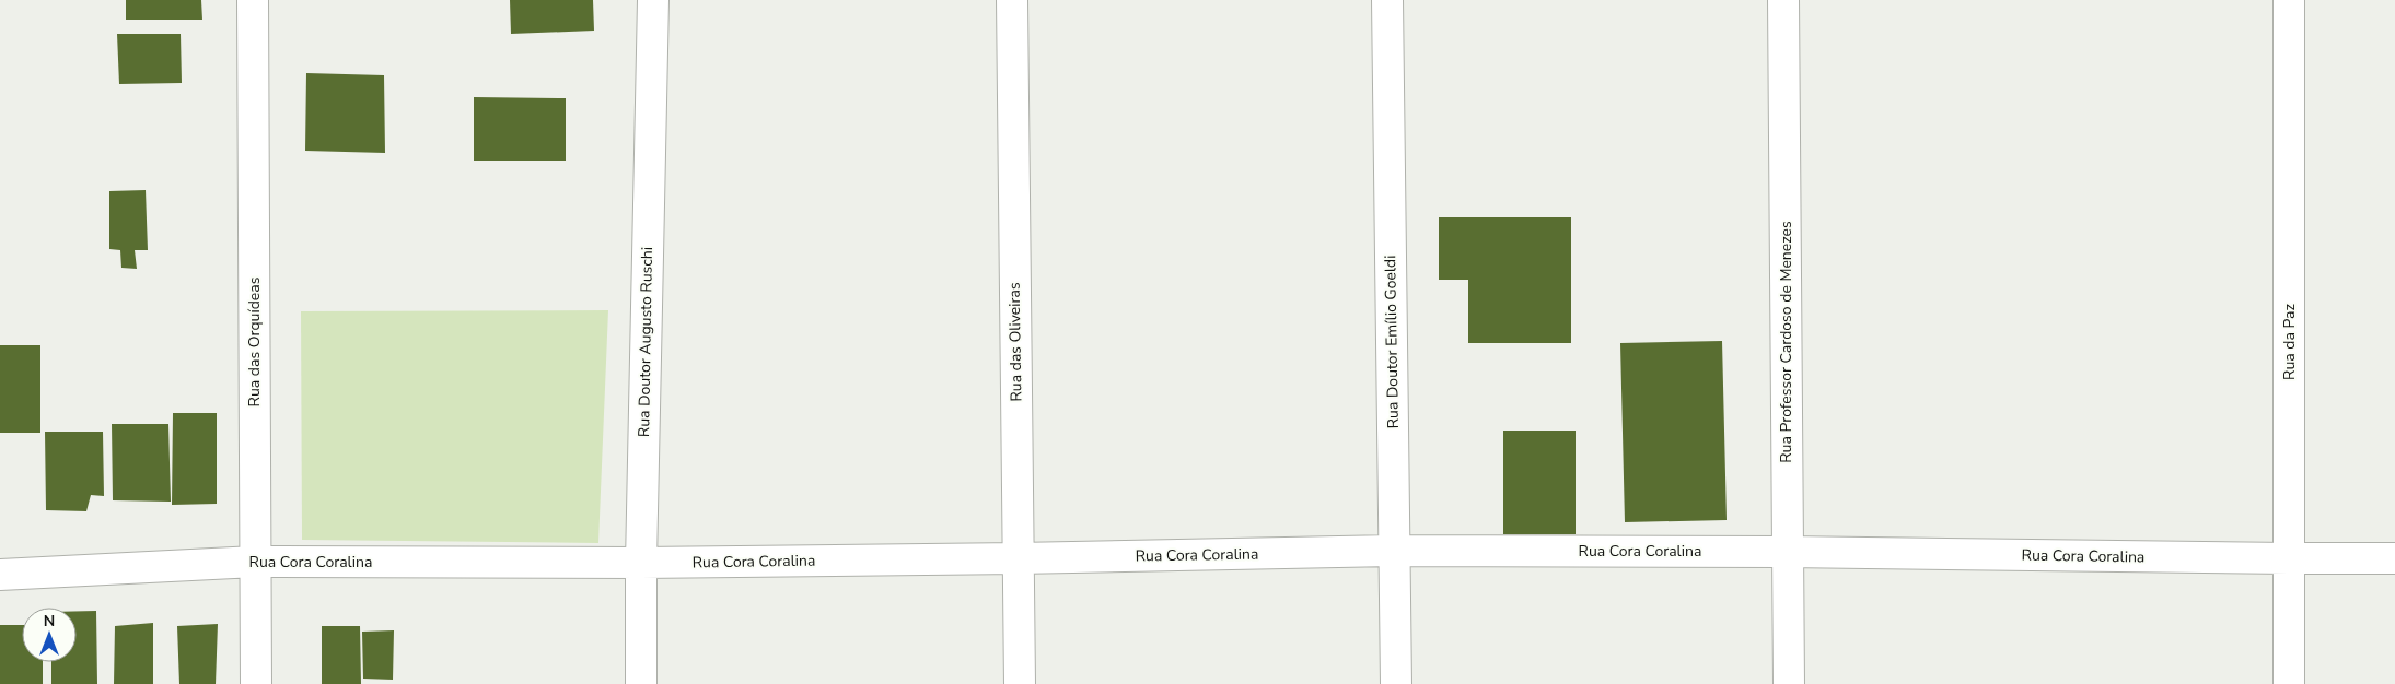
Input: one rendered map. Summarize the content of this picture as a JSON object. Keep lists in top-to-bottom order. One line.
{"streets":{"street":["Rua das Orquídeas","Rua Doutor Augusto Ruschi","Rua das Oliveiras","Rua Doutor Emílio Goeldi","Rua Professor Cardoso de Menezes","Rua da Paz","Rua Cora Coralina"]},"crossings":[["Rua das Orquídeas","Rua Cora Coralina"],["Rua Doutor Augusto Ruschi","Rua Cora Coralina"],["Rua das Oliveiras","Rua Cora Coralina"],["Rua Doutor Emílio Goeldi","Rua Cora Coralina"],["Rua Professor Cardoso de Menezes","Rua Cora Coralina"],["Rua da Paz","Rua Cora Coralina"]],"north":"top"}
